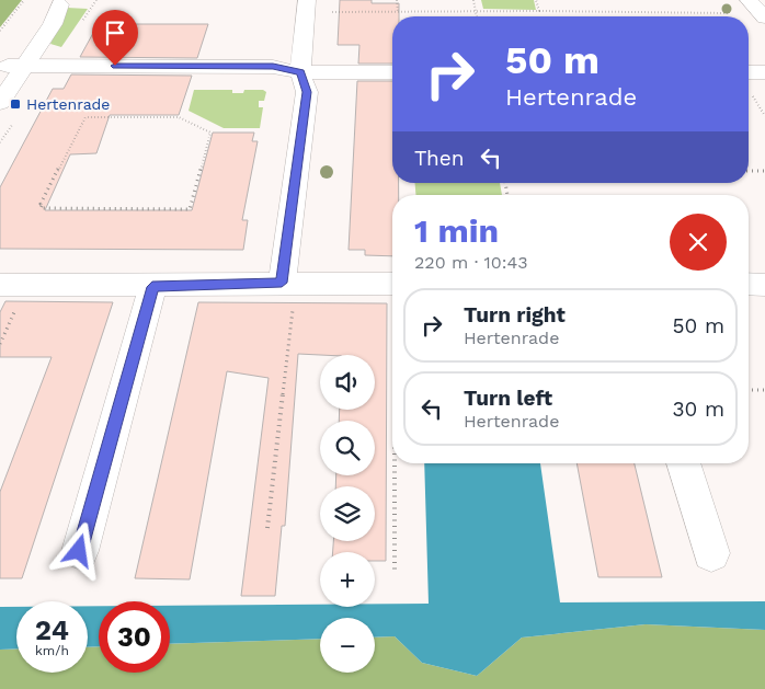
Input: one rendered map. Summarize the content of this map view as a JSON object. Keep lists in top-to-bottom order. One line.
{"places":{"transit":["Hertenrade"]},"page":{"turn":["50 m","Hertenrade"],"then":"Then","heading":["1 min","220 m · 10:43"],"list":[{"name":"Turn right","note":"Hertenrade","value":"50 m"},{"name":"Turn left","note":"Hertenrade","value":"30 m"}],"map_buttons":["+","−"],"speed":"24 km/h","limit":"30"}}
